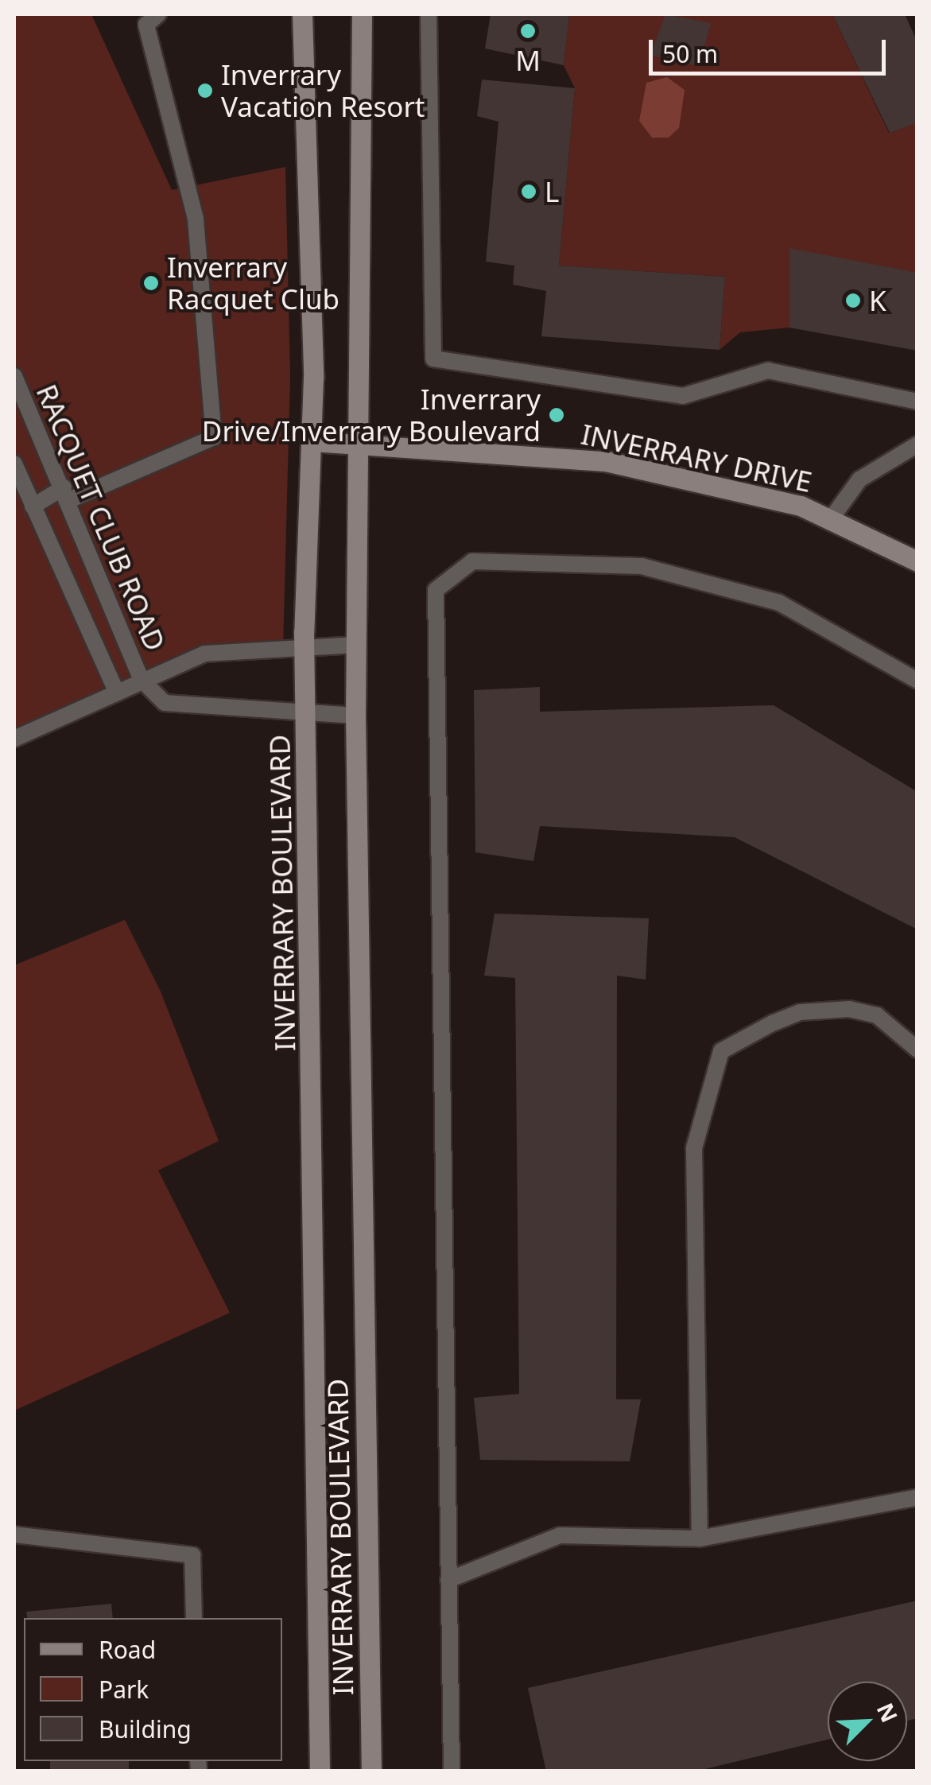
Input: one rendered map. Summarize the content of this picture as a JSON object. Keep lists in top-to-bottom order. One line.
{"streets":{"street":["INVERRARY DRIVE","INVERRARY BOULEVARD"],"lane":["RACQUET CLUB ROAD"]},"crossings":[["INVERRARY DRIVE","INVERRARY BOULEVARD"]],"places":["M","Inverrary Vacation Resort","L","Inverrary Racquet Club","K","Inverrary Drive/Inverrary Boulevard"],"legend":["Road","Park","Building"],"scale_bar":"50 m","north":"top right"}
